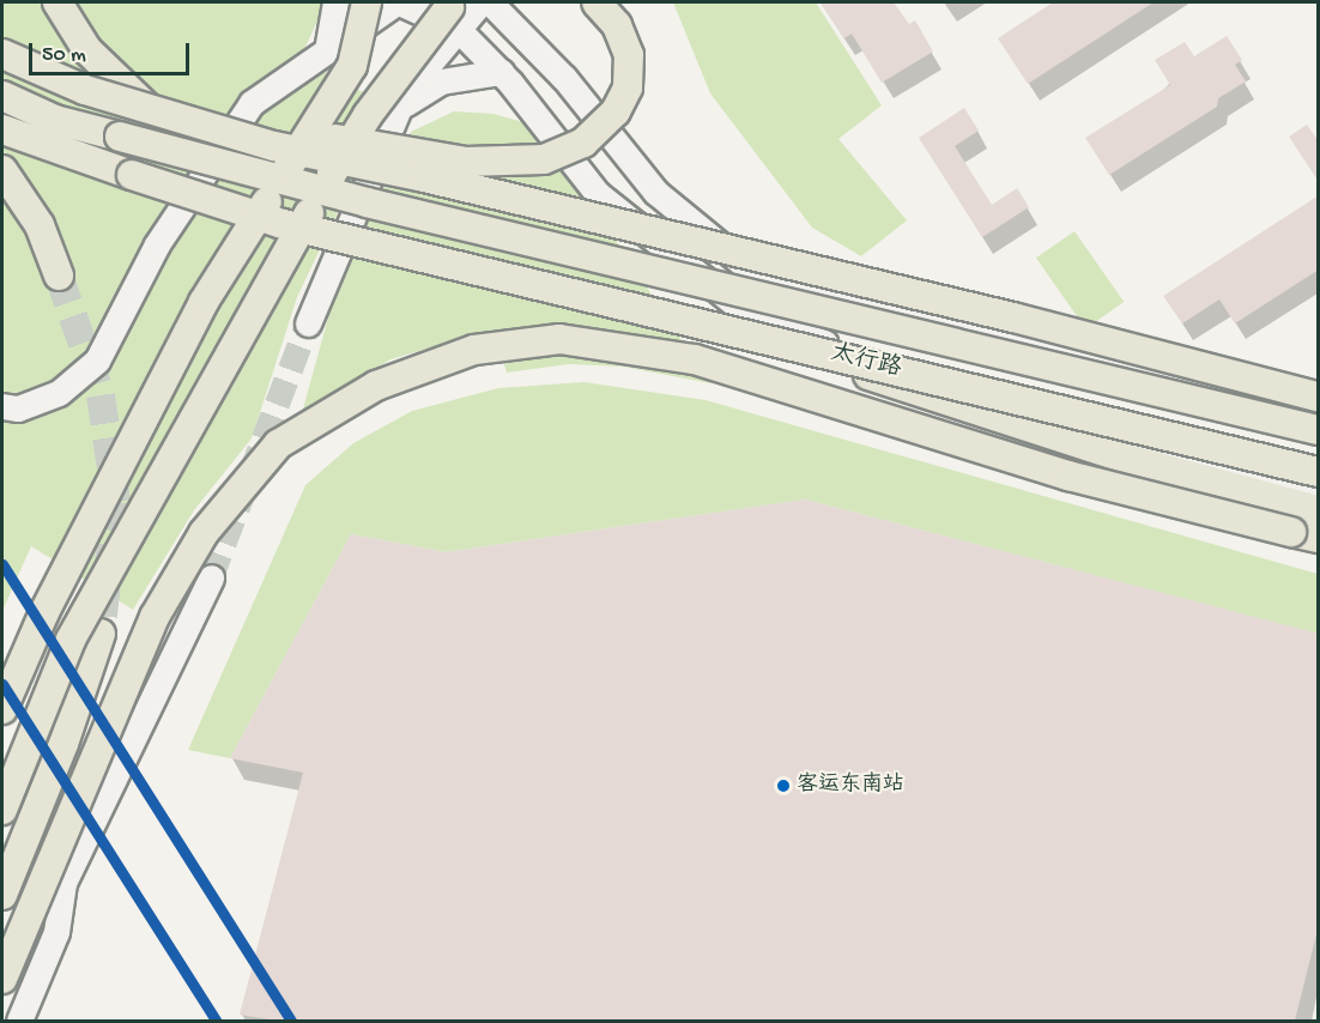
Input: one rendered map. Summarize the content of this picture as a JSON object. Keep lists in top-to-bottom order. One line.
{"streets":{"highway":["太行路"]},"places":["客运东南站"],"scale_bar":"50 m"}
